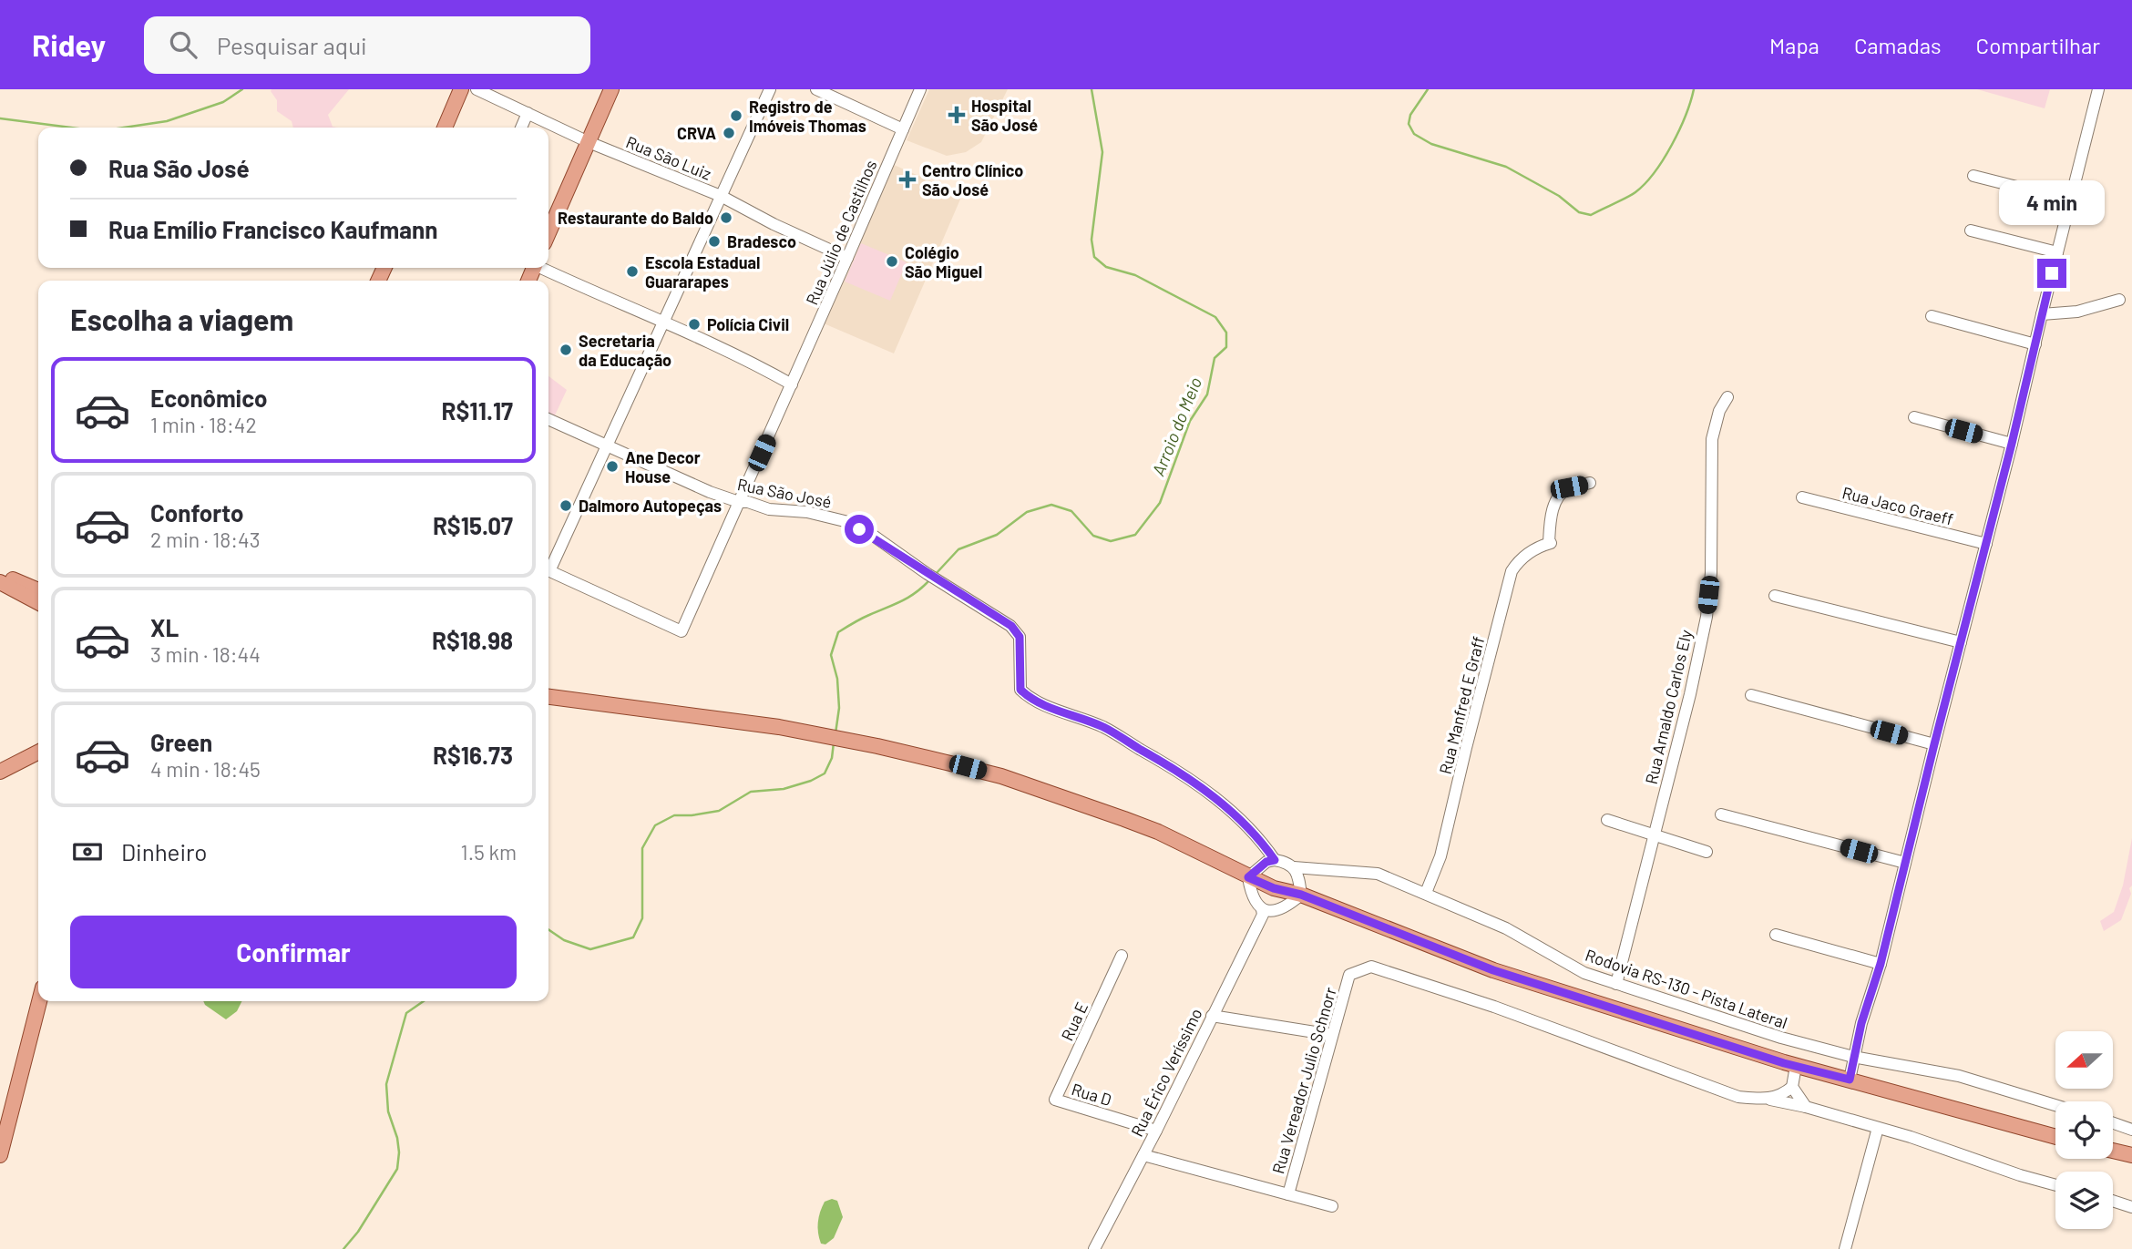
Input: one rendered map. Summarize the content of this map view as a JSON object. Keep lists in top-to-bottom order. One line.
{"streets":{"street":["Rua São Luiz","Rua Júlio de Castilhos","Rua São José","Rua Jaco Graeff","Rua Manfred E Graff","Rua Arnaldo Carlos Ely","Rodovia RS-130 - Pista Lateral","Rua E","Rua Érico Veríssimo","Rua Vereador Julio Schnorr","Rua D"]},"crossings":[["Rua São Luiz","Rua Júlio de Castilhos"],["Rua Júlio de Castilhos","Rua São José"],["Rua São José","Rodovia RS-130 - Pista Lateral"],["Rua Manfred E Graff","Rodovia RS-130 - Pista Lateral"],["Rua Arnaldo Carlos Ely","Rodovia RS-130 - Pista Lateral"],["Rua E","Rua D"],["Rua Érico Veríssimo","Rua D"]],"water":["Arroio do Meio"],"places":{"health":["Hospital São José","Centro Clínico São José"],"other":["Registro de Imóveis Thomas","CRVA","Restaurante do Baldo","Bradesco","Colégio São Miguel","Escola Estadual Guararapes","Polícia Civil","Secretaria da Educação","Ane Decor House","Dalmoro Autopeças"]},"north":"left","page":{"header":"Ridey","search":"Pesquisar aqui","nav":["Mapa","Camadas","Compartilhar"],"banner":["Rua São José","Rua Emílio Francisco Kaufmann"],"bubble":"4 min","heading":"Escolha a viagem","list":[{"name":"Econômico","note":"1 min · 18:42","value":"R$11.17"},{"name":"Conforto","note":"2 min · 18:43","value":"R$15.07"},{"name":"XL","note":"3 min · 18:44","value":"R$18.98"},{"name":"Green","note":"4 min · 18:45","value":"R$16.73"}],"pay":["Dinheiro","1.5 km"],"buttons":"Confirmar"}}
